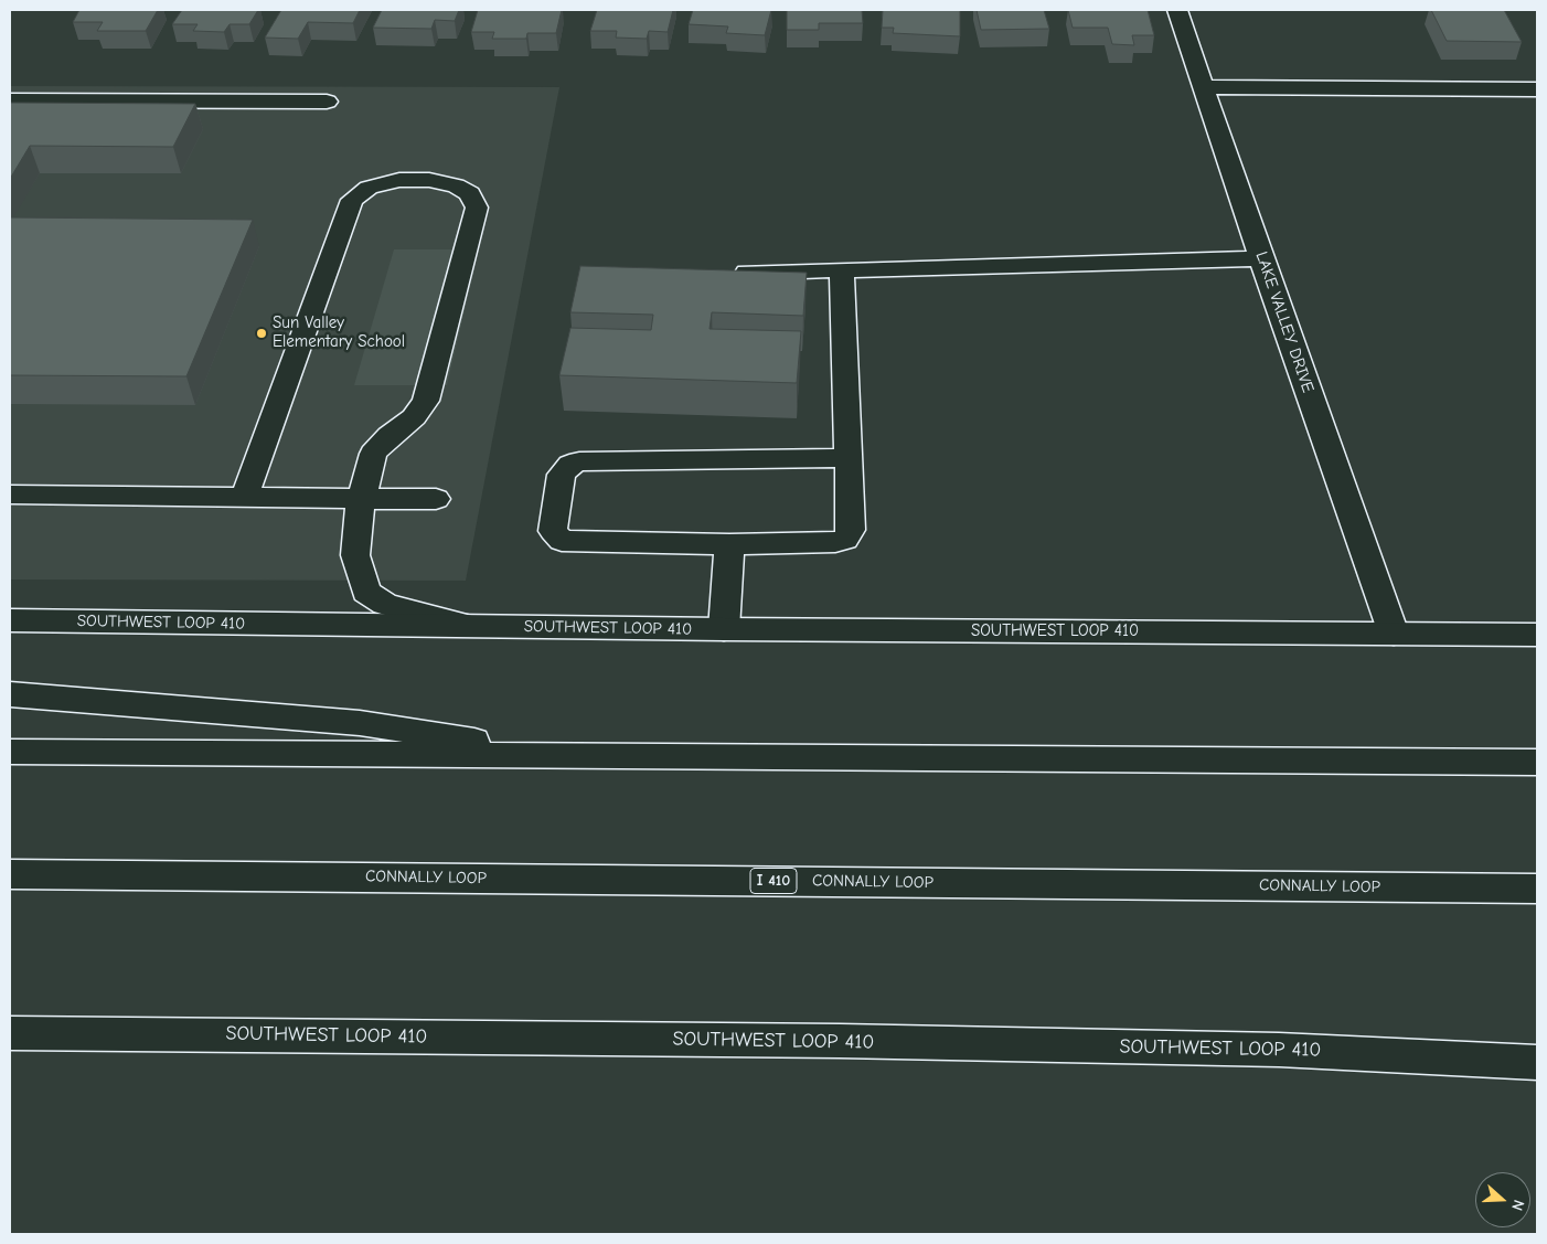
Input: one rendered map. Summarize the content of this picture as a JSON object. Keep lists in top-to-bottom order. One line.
{"streets":{"main road":["LAKE VALLEY DRIVE","SOUTHWEST LOOP 410","CONNALLY LOOP","I 410"]},"crossings":[["LAKE VALLEY DRIVE","SOUTHWEST LOOP 410"]],"places":["Sun Valley Elementary School"],"north":"right"}
